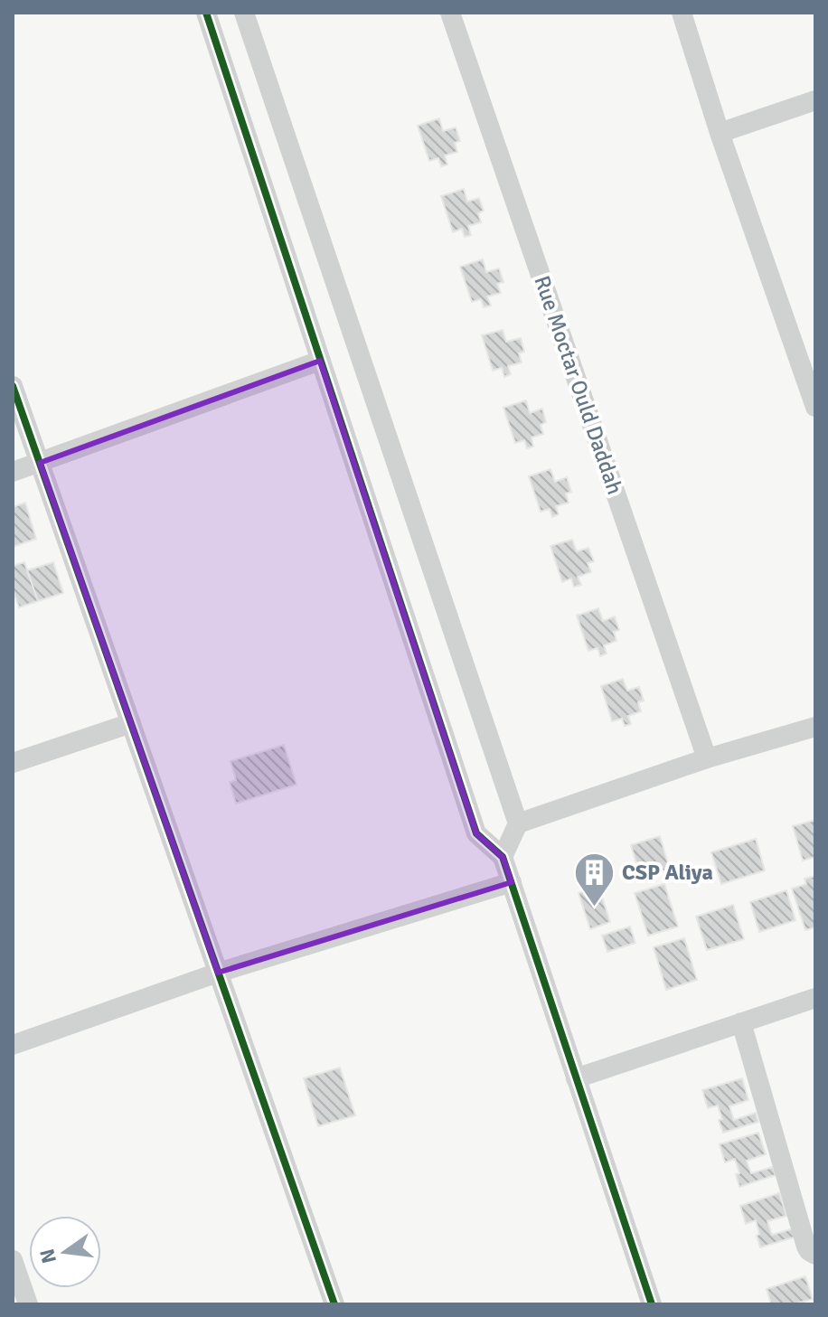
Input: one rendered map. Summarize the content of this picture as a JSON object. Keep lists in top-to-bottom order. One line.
{"streets":{"street":["Rue Moctar Ould Daddah"]},"places":{"building":["CSP Aliya"]},"north":"left"}
